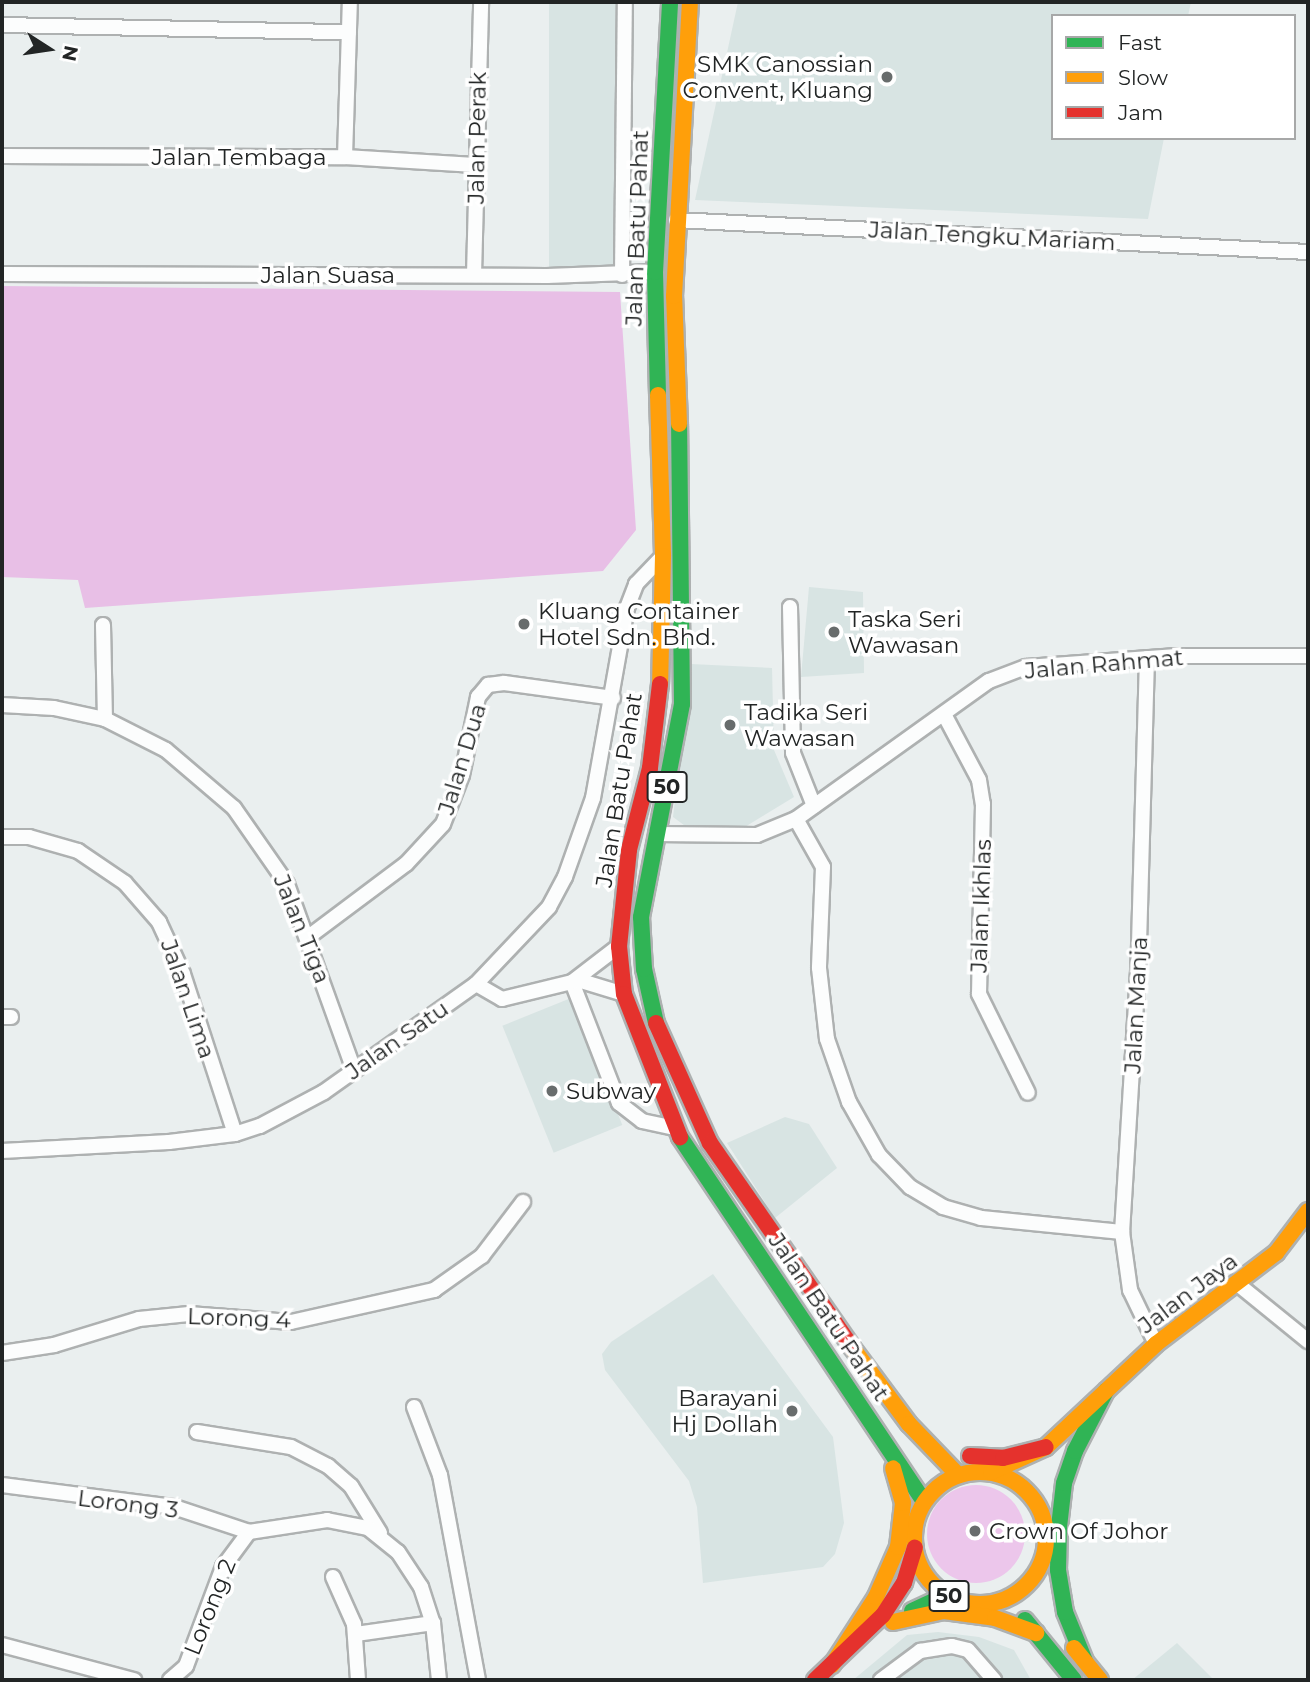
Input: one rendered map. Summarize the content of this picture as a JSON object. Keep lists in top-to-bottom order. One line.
{"streets":{"main road":["Jalan Batu Pahat","50","Jalan Jaya"],"street":["Jalan Perak","Jalan Tembaga","Jalan Tengku Mariam","Jalan Suasa","Jalan Rahmat","Jalan Dua","Jalan Ikhlas","Jalan Tiga","Jalan Lima","Jalan Manja","Jalan Satu","Lorong 4","Lorong 3","Lorong 2"]},"crossings":[["Jalan Perak","Jalan Tembaga"],["Jalan Perak","Jalan Suasa"],["Jalan Batu Pahat","Jalan Tengku Mariam"],["Jalan Batu Pahat","Jalan Suasa"],["Jalan Batu Pahat","Jalan Rahmat"],["Jalan Batu Pahat","50"],["Jalan Batu Pahat","Jalan Satu"],["Jalan Batu Pahat","Jalan Jaya"],["Jalan Rahmat","Jalan Ikhlas"],["Jalan Rahmat","Jalan Manja"],["Jalan Dua","Jalan Tiga"],["Jalan Dua","Jalan Satu"],["50","Jalan Jaya"],["Jalan Tiga","Jalan Satu"],["Jalan Lima","Jalan Satu"],["Jalan Manja","Jalan Jaya"],["Lorong 3","Lorong 2"]],"places":["SMK Canossian Convent, Kluang","Kluang Container Hotel Sdn. Bhd.","Taska Seri Wawasan","Tadika Seri Wawasan","Subway","Barayani Hj Dollah","Crown Of Johor"],"legend":["Fast","Slow","Jam"],"north":"right"}
